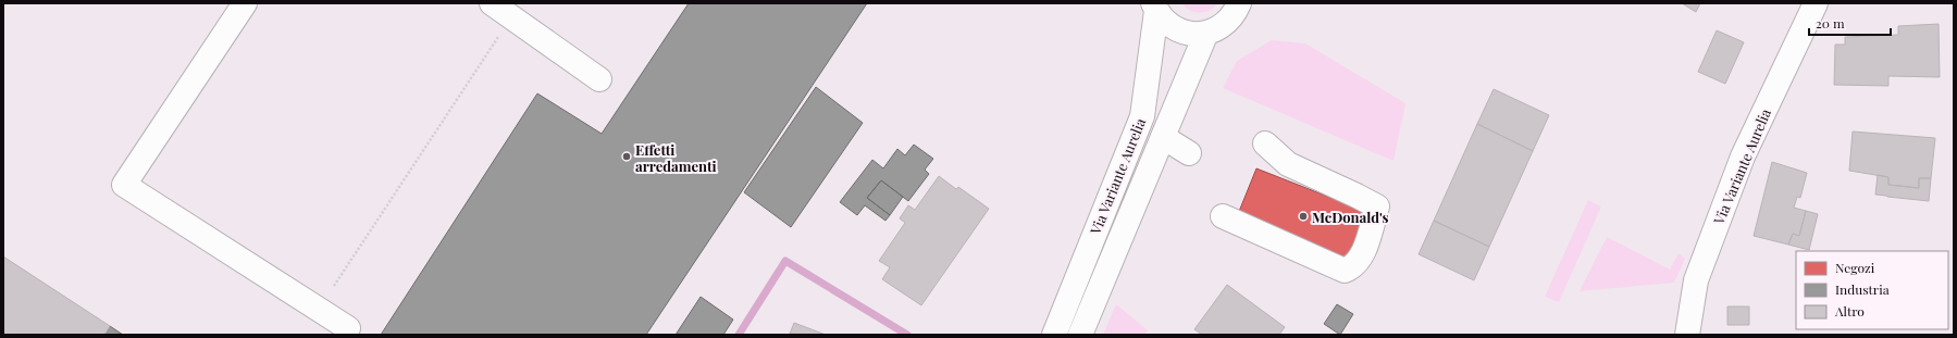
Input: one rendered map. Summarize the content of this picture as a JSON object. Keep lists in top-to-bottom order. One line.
{"streets":{"main road":["Via Variante Aurelia"]},"places":["Effetti arredamenti","McDonald's"],"legend":["Negozi","Industria","Altro"],"scale_bar":"20 m"}
